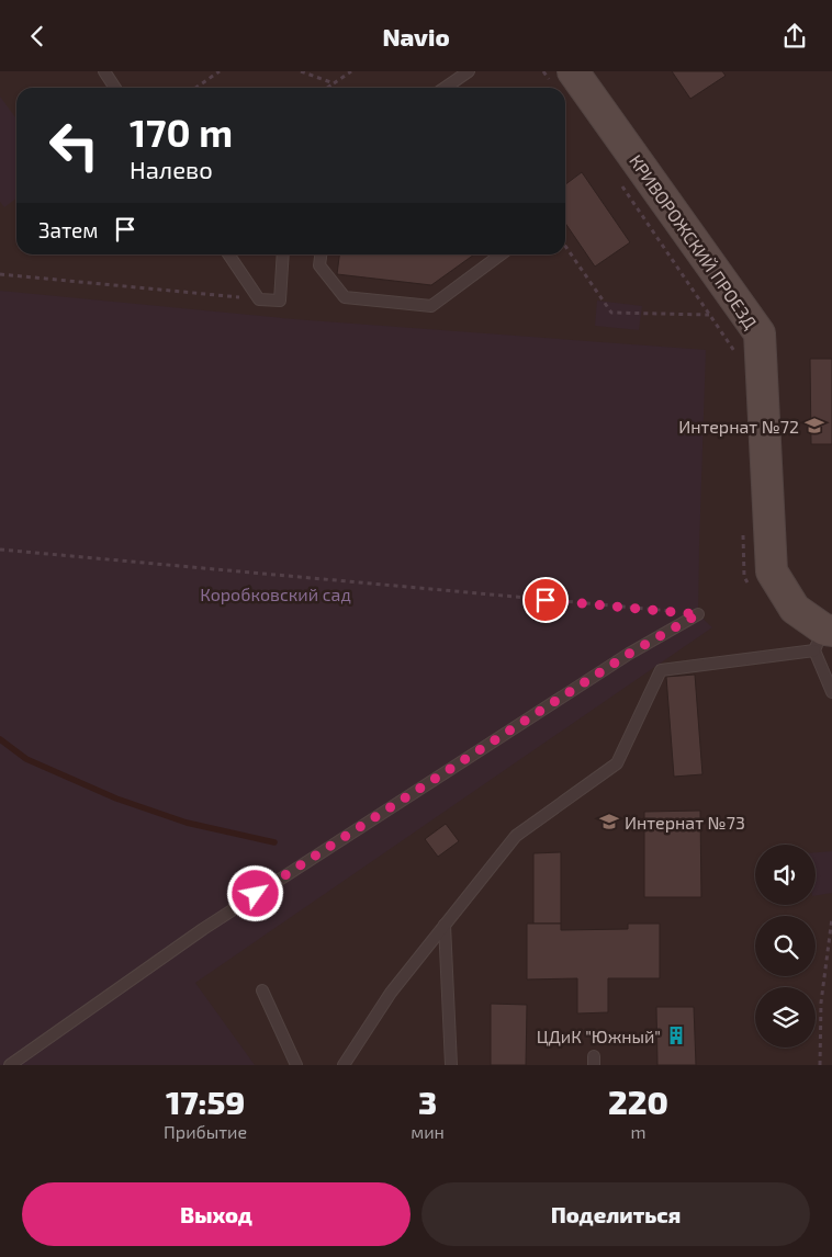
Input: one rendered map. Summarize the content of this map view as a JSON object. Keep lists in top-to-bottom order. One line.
{"streets":{"street":["КРИВОРОЖСКИЙ ПРОЕЗД"]},"parks":["Коробковский сад"],"places":{"school or university":["Интернат №72","Интернат №73"],"building":["ЦДиК \"Южный\""]},"page":{"header":"Navio","turn":["170 m","Налево"],"then":"Затем","eta":["17:59","Прибытие","3","мин","220","m"],"buttons":["Выход","Поделиться"]}}
